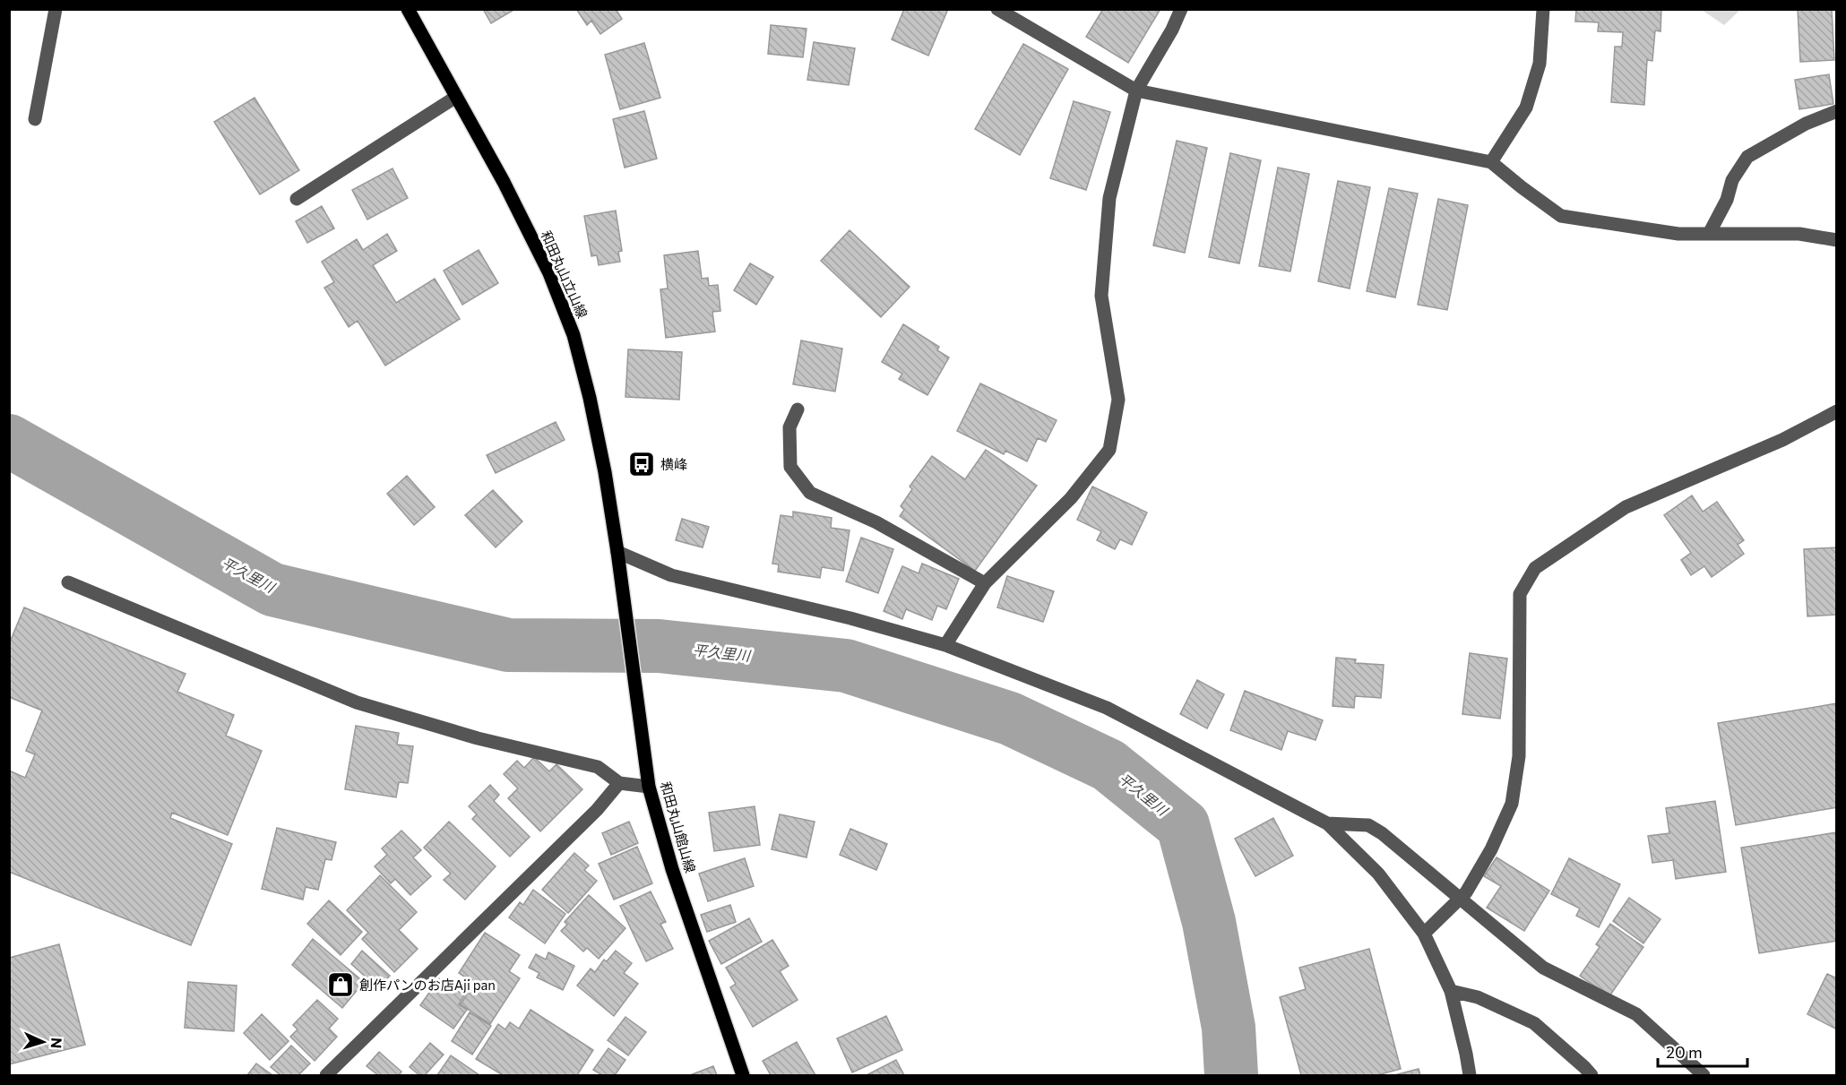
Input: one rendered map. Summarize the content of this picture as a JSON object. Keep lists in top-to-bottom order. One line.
{"streets":{"main road":["和田丸山立山線","和田丸山館山線"]},"crossings":[["和田丸山立山線","和田丸山館山線"]],"water":["平久里川"],"places":{"bus stop":["横峰"],"shop":["創作パンのお店Aji pan"]},"scale_bar":"20 m","north":"right"}
